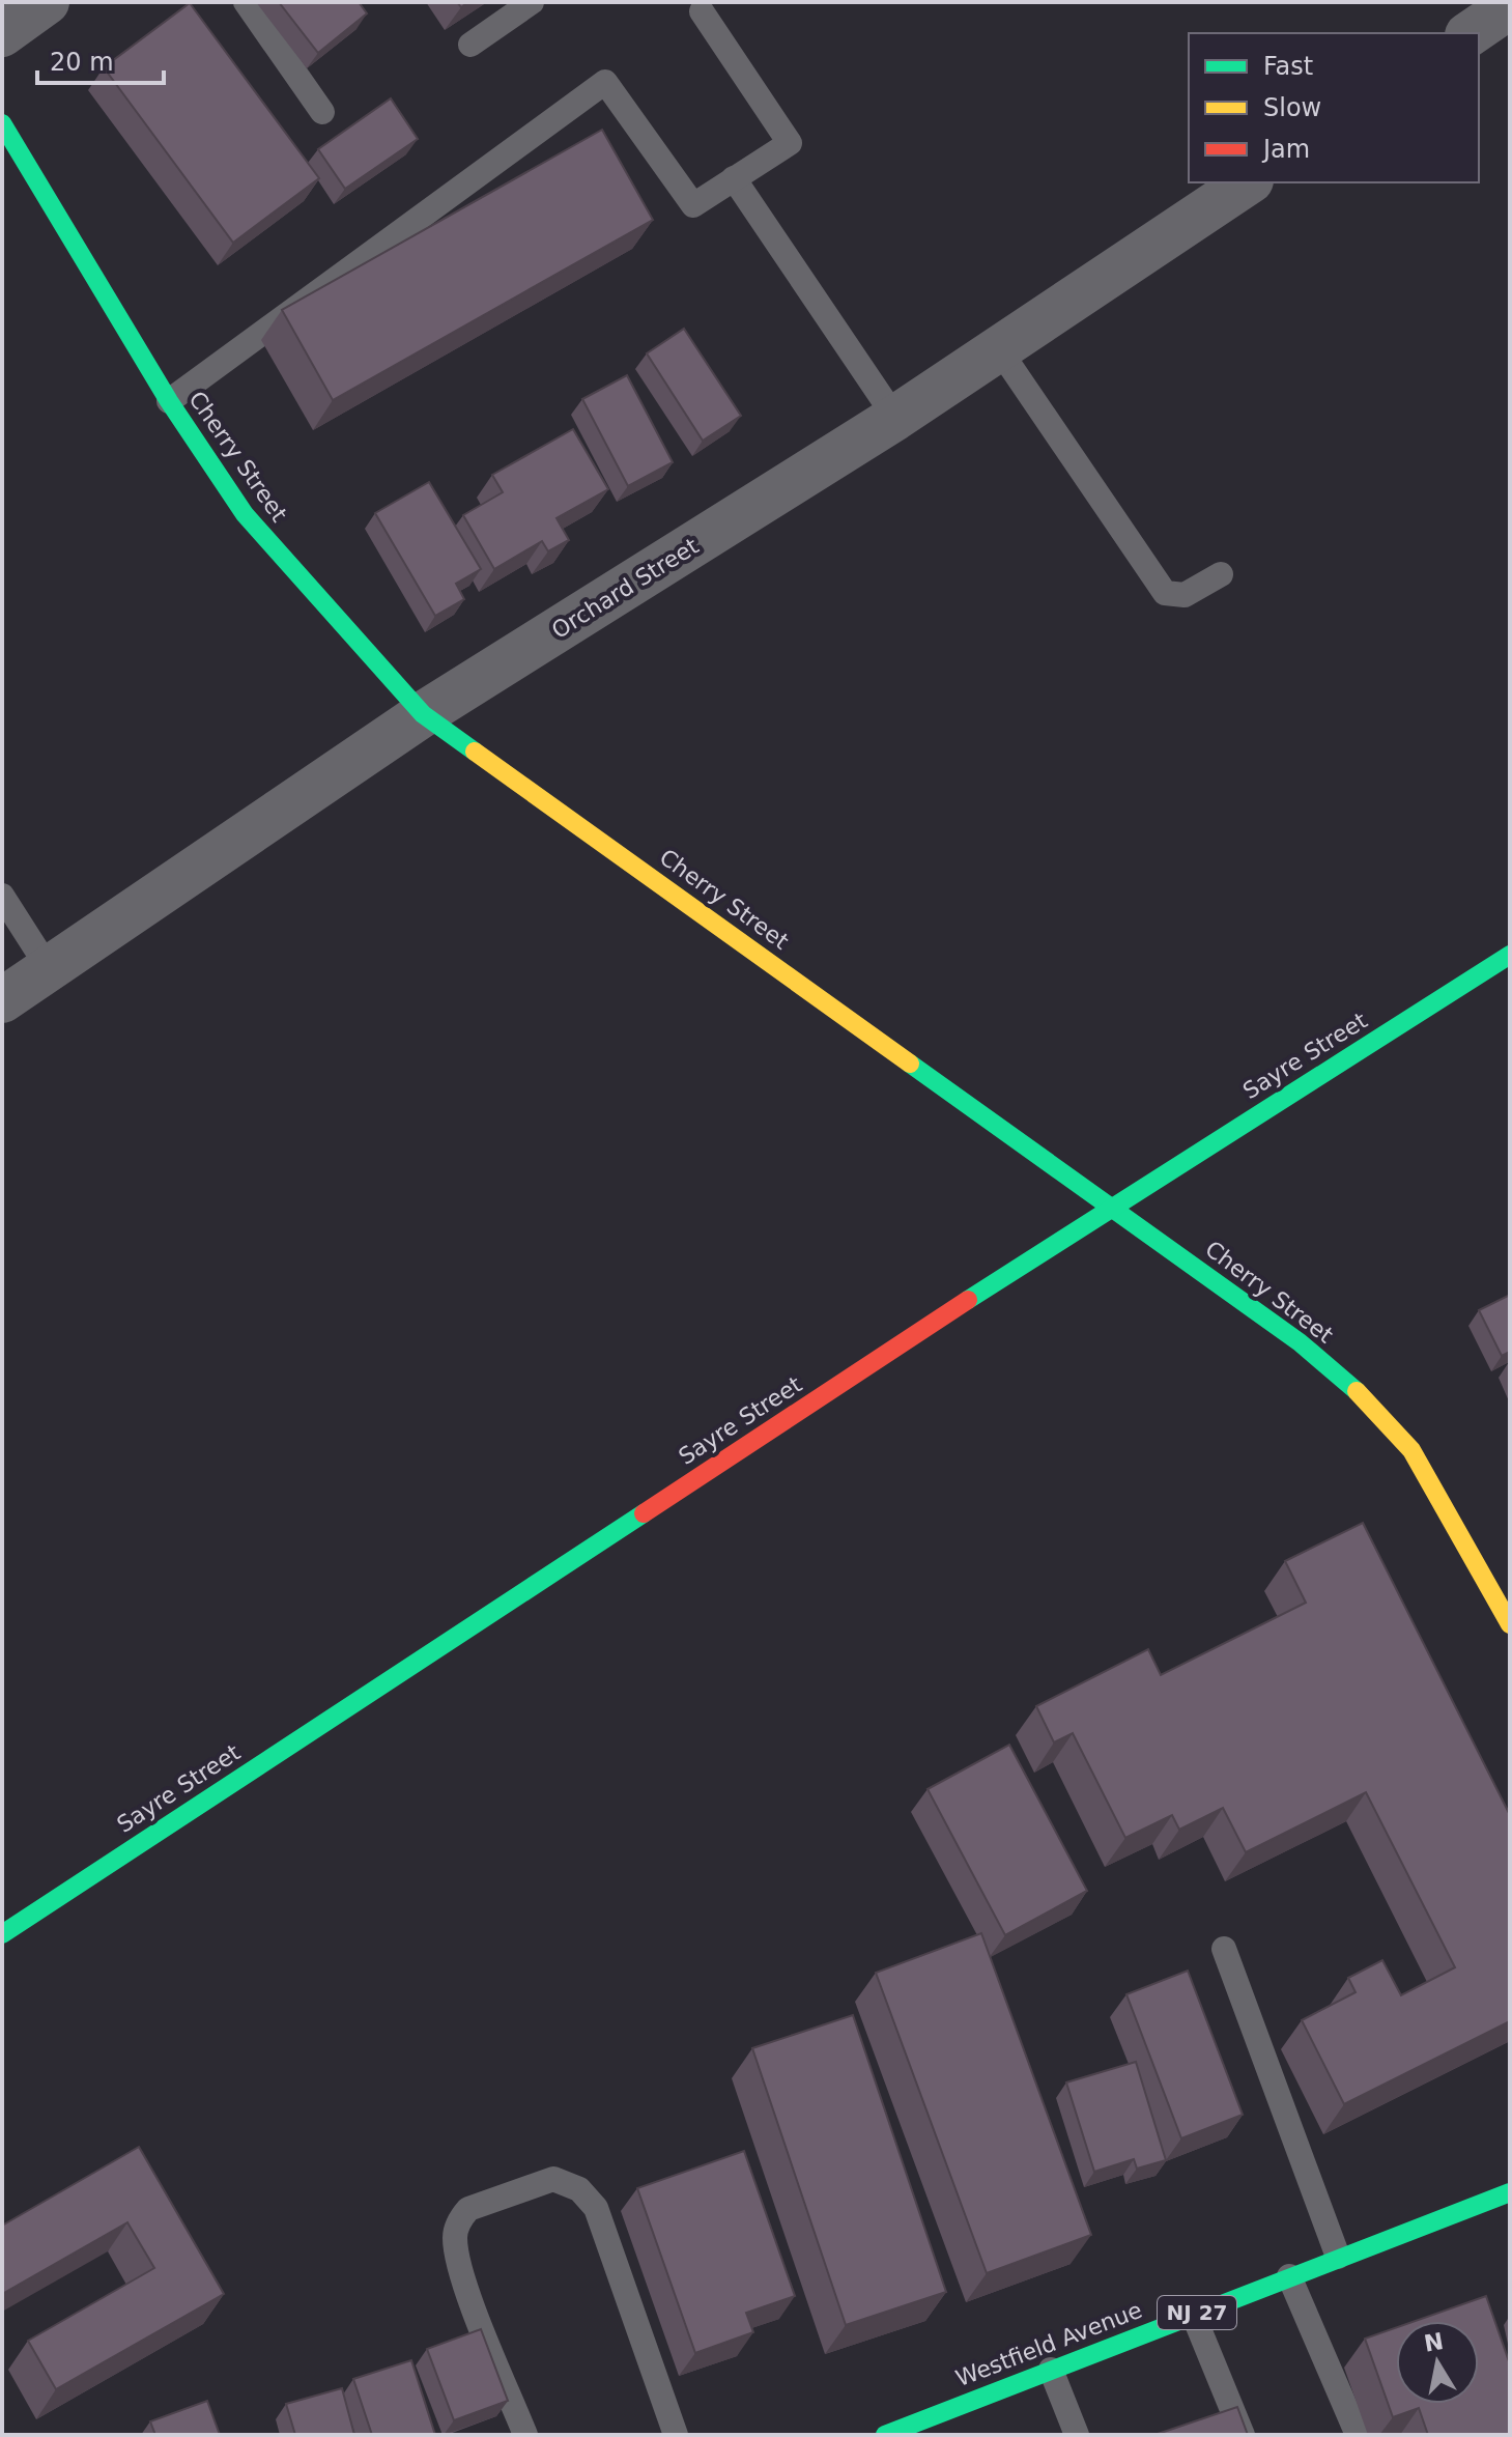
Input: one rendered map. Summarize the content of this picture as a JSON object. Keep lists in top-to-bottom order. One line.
{"streets":{"street":["Cherry Street","Orchard Street","Sayre Street","NJ 27","Westfield Avenue"]},"crossings":[["Cherry Street","Orchard Street"],["Cherry Street","Sayre Street"]],"legend":["Fast","Slow","Jam"],"scale_bar":"20 m","north":"top"}
